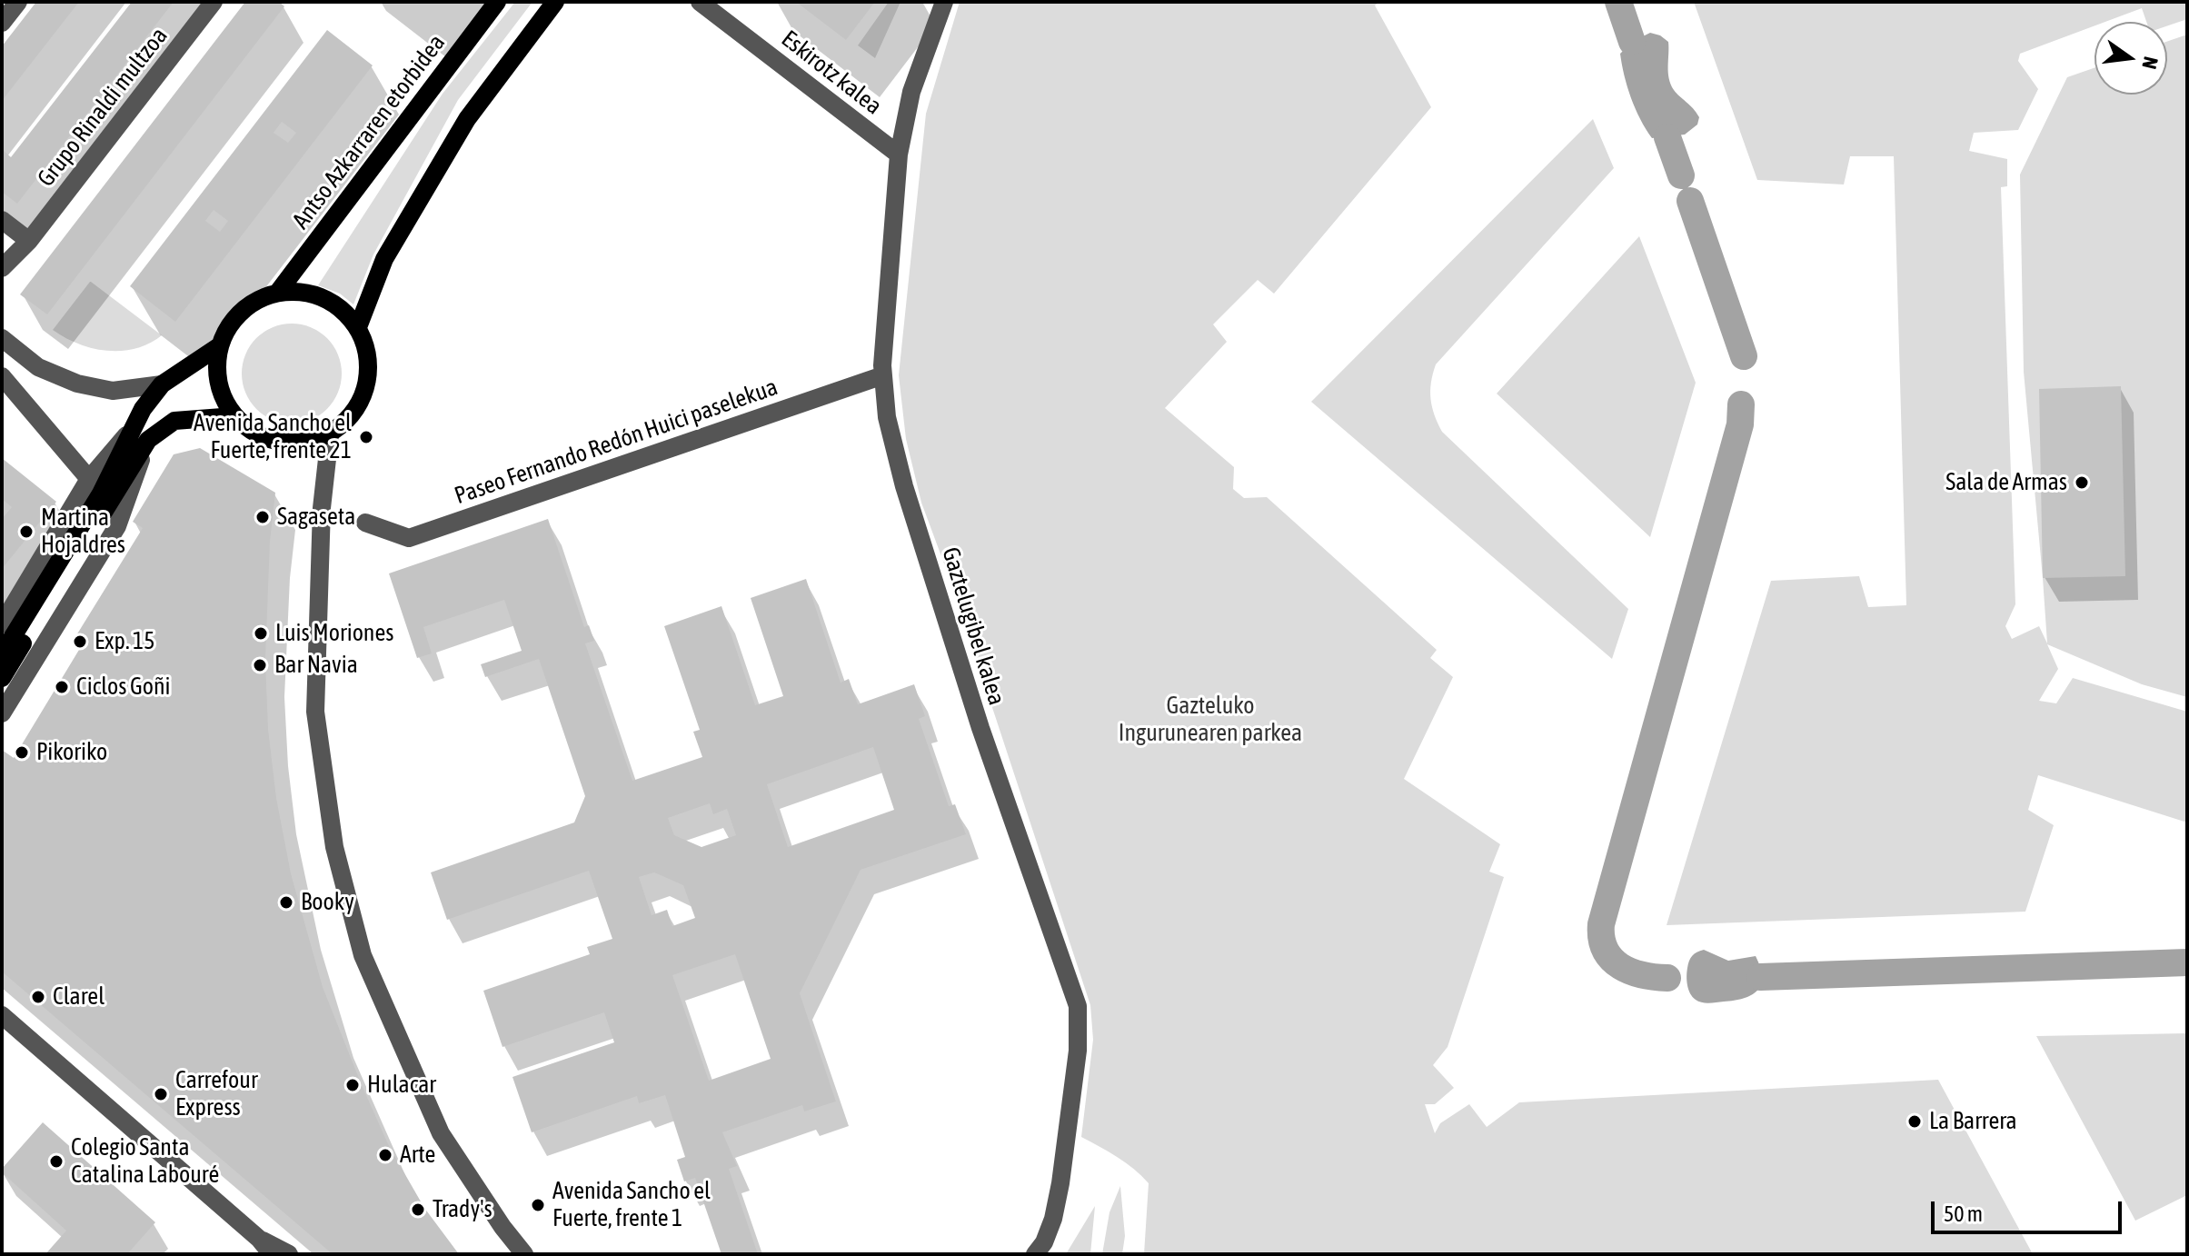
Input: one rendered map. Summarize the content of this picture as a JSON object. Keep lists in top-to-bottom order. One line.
{"streets":{"main road":["Antso Azkarraren etorbidea"],"street":["Eskirotz kalea","Grupo Rinaldi multzoa","Paseo Fernando Redón Huici paselekua","Gaztelugibel kalea"]},"crossings":[["Eskirotz kalea","Gaztelugibel kalea"],["Paseo Fernando Redón Huici paselekua","Gaztelugibel kalea"]],"parks":["Gazteluko Ingurunearen parkea"],"places":["Avenida Sancho el Fuerte, frente 21","Sala de Armas","Sagaseta","Martina Hojaldres","Luis Moriones","Exp. 15","Bar Navia","Ciclos Goñi","Pikoriko","Booky","Clarel","Hulacar","Carrefour Express","La Barrera","Arte","Colegio Santa Catalina Labouré","Avenida Sancho el Fuerte, frente 1","Trady's"],"scale_bar":"50 m","north":"right"}
